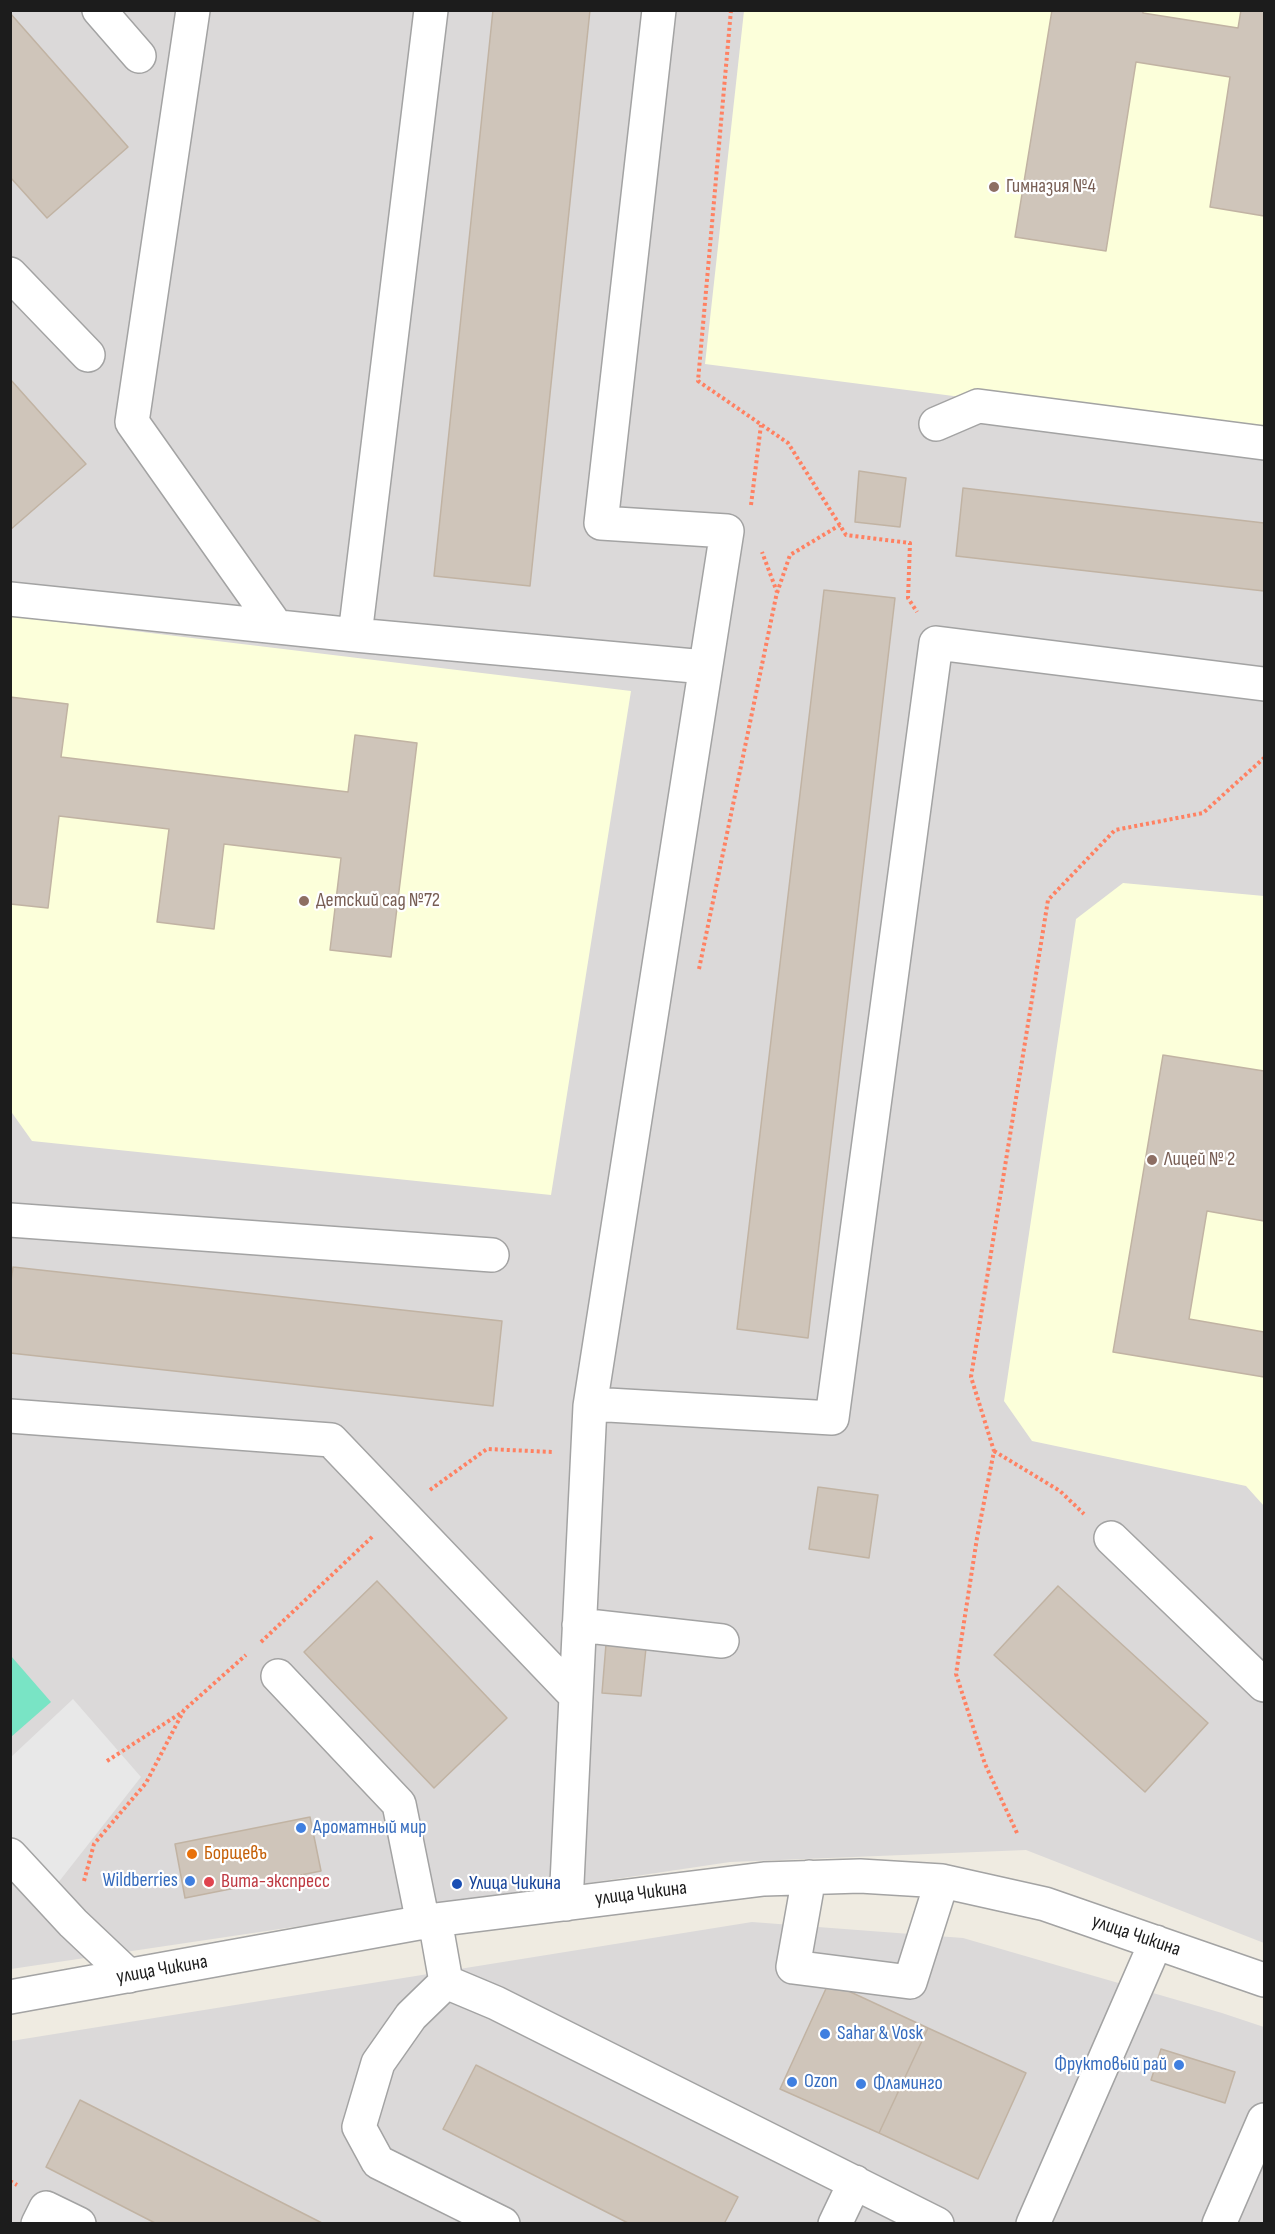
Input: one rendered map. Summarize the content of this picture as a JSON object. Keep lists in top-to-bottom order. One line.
{"streets":{"street":["улица Чикина"]},"places":["Гимназия №4","Детский сад №72","Лицей № 2","Ароматный мир","Борщевъ","Wildberries","Вита-экспресс","Улица Чикина","Sahar & Vosk","Фруктовый рай","Ozon","Фламинго"]}
